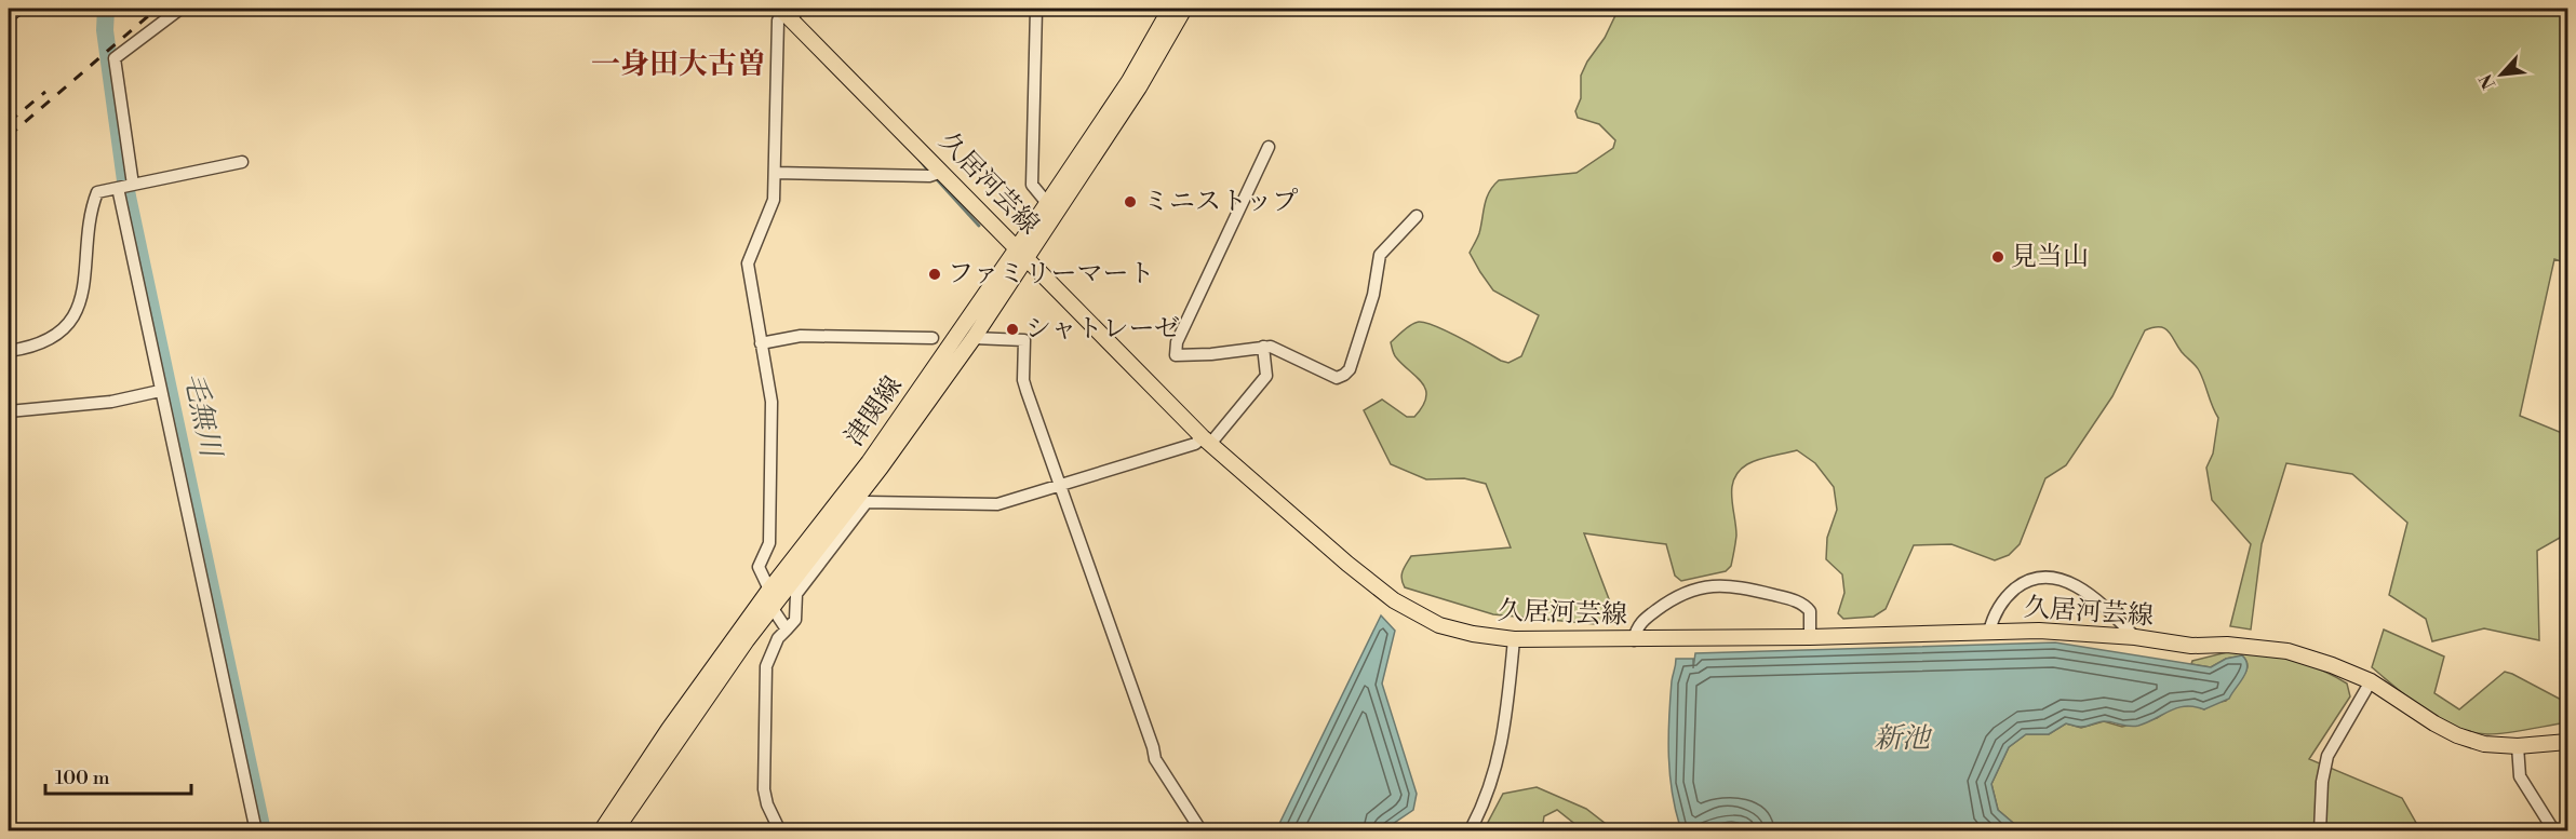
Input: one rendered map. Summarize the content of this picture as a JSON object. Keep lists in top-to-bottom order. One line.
{"streets":{"main road":["久居河芸線","津関線"]},"crossings":[["久居河芸線","津関線"]],"districts":["一身田大古曽"],"water":["毛無川","新池"],"places":["ミニストップ","見当山","ファミリーマート","シャトレーゼ"],"scale_bar":"100 m","north":"bottom left"}
